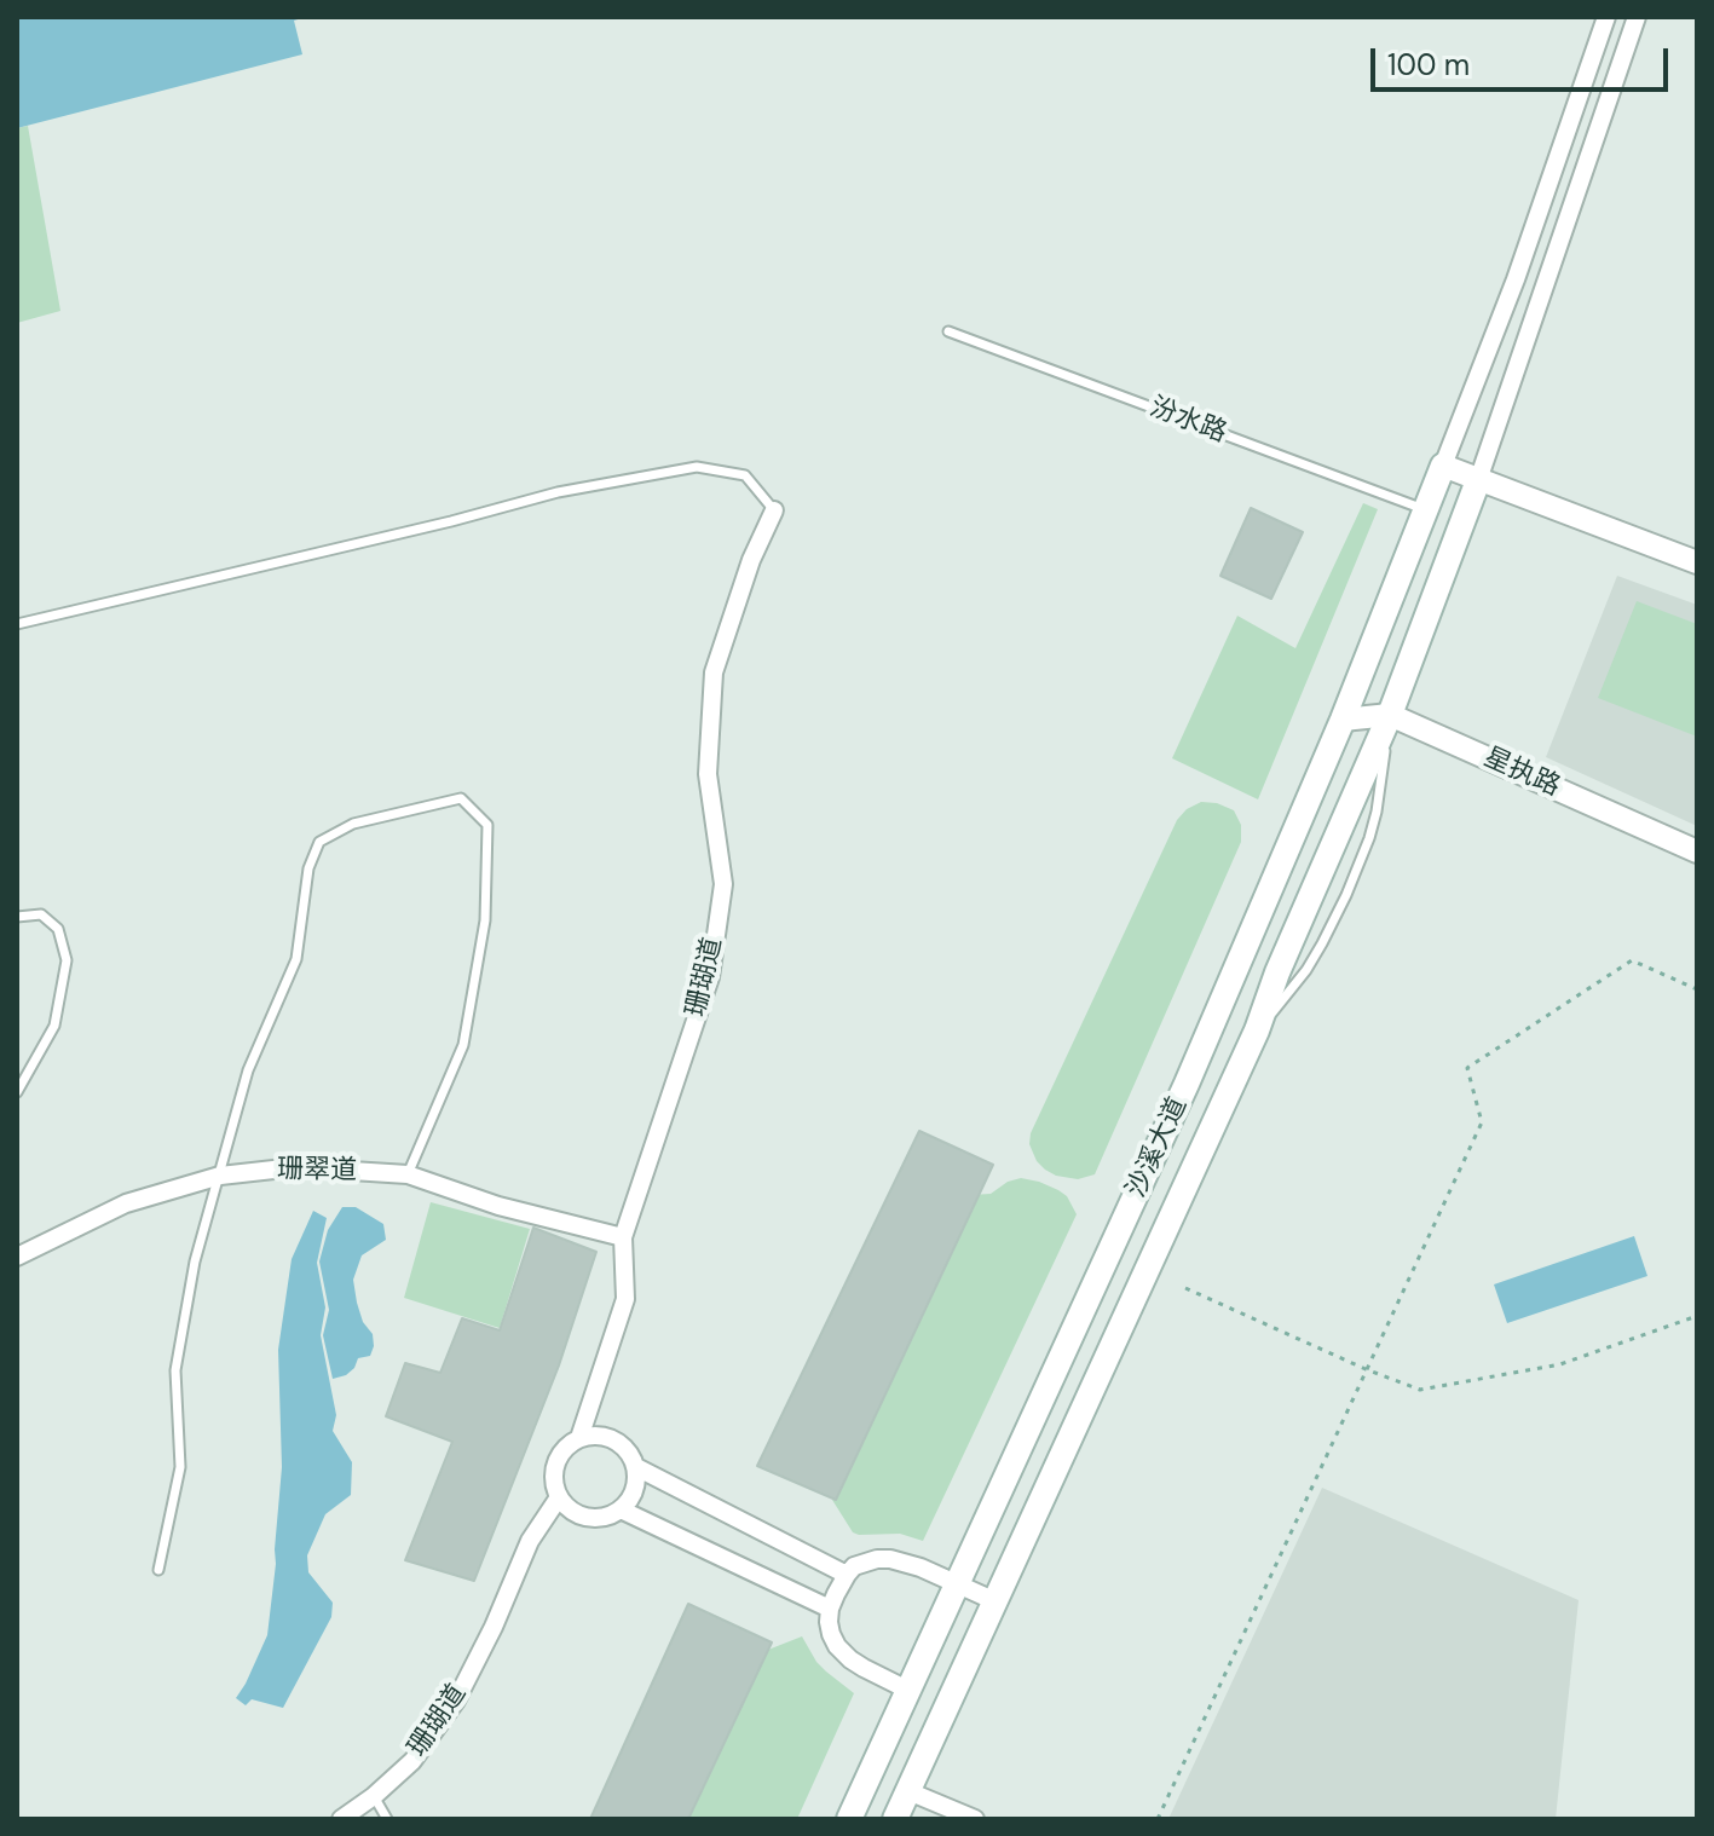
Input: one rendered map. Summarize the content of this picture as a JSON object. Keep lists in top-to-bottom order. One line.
{"streets":{"main road":["沙溪大道"],"street":["星执路","珊瑚道","珊翠道"],"lane":["汾水路"]},"crossings":[["汾水路","沙溪大道"],["星执路","沙溪大道"],["珊瑚道","珊翠道"]],"scale_bar":"100 m"}
